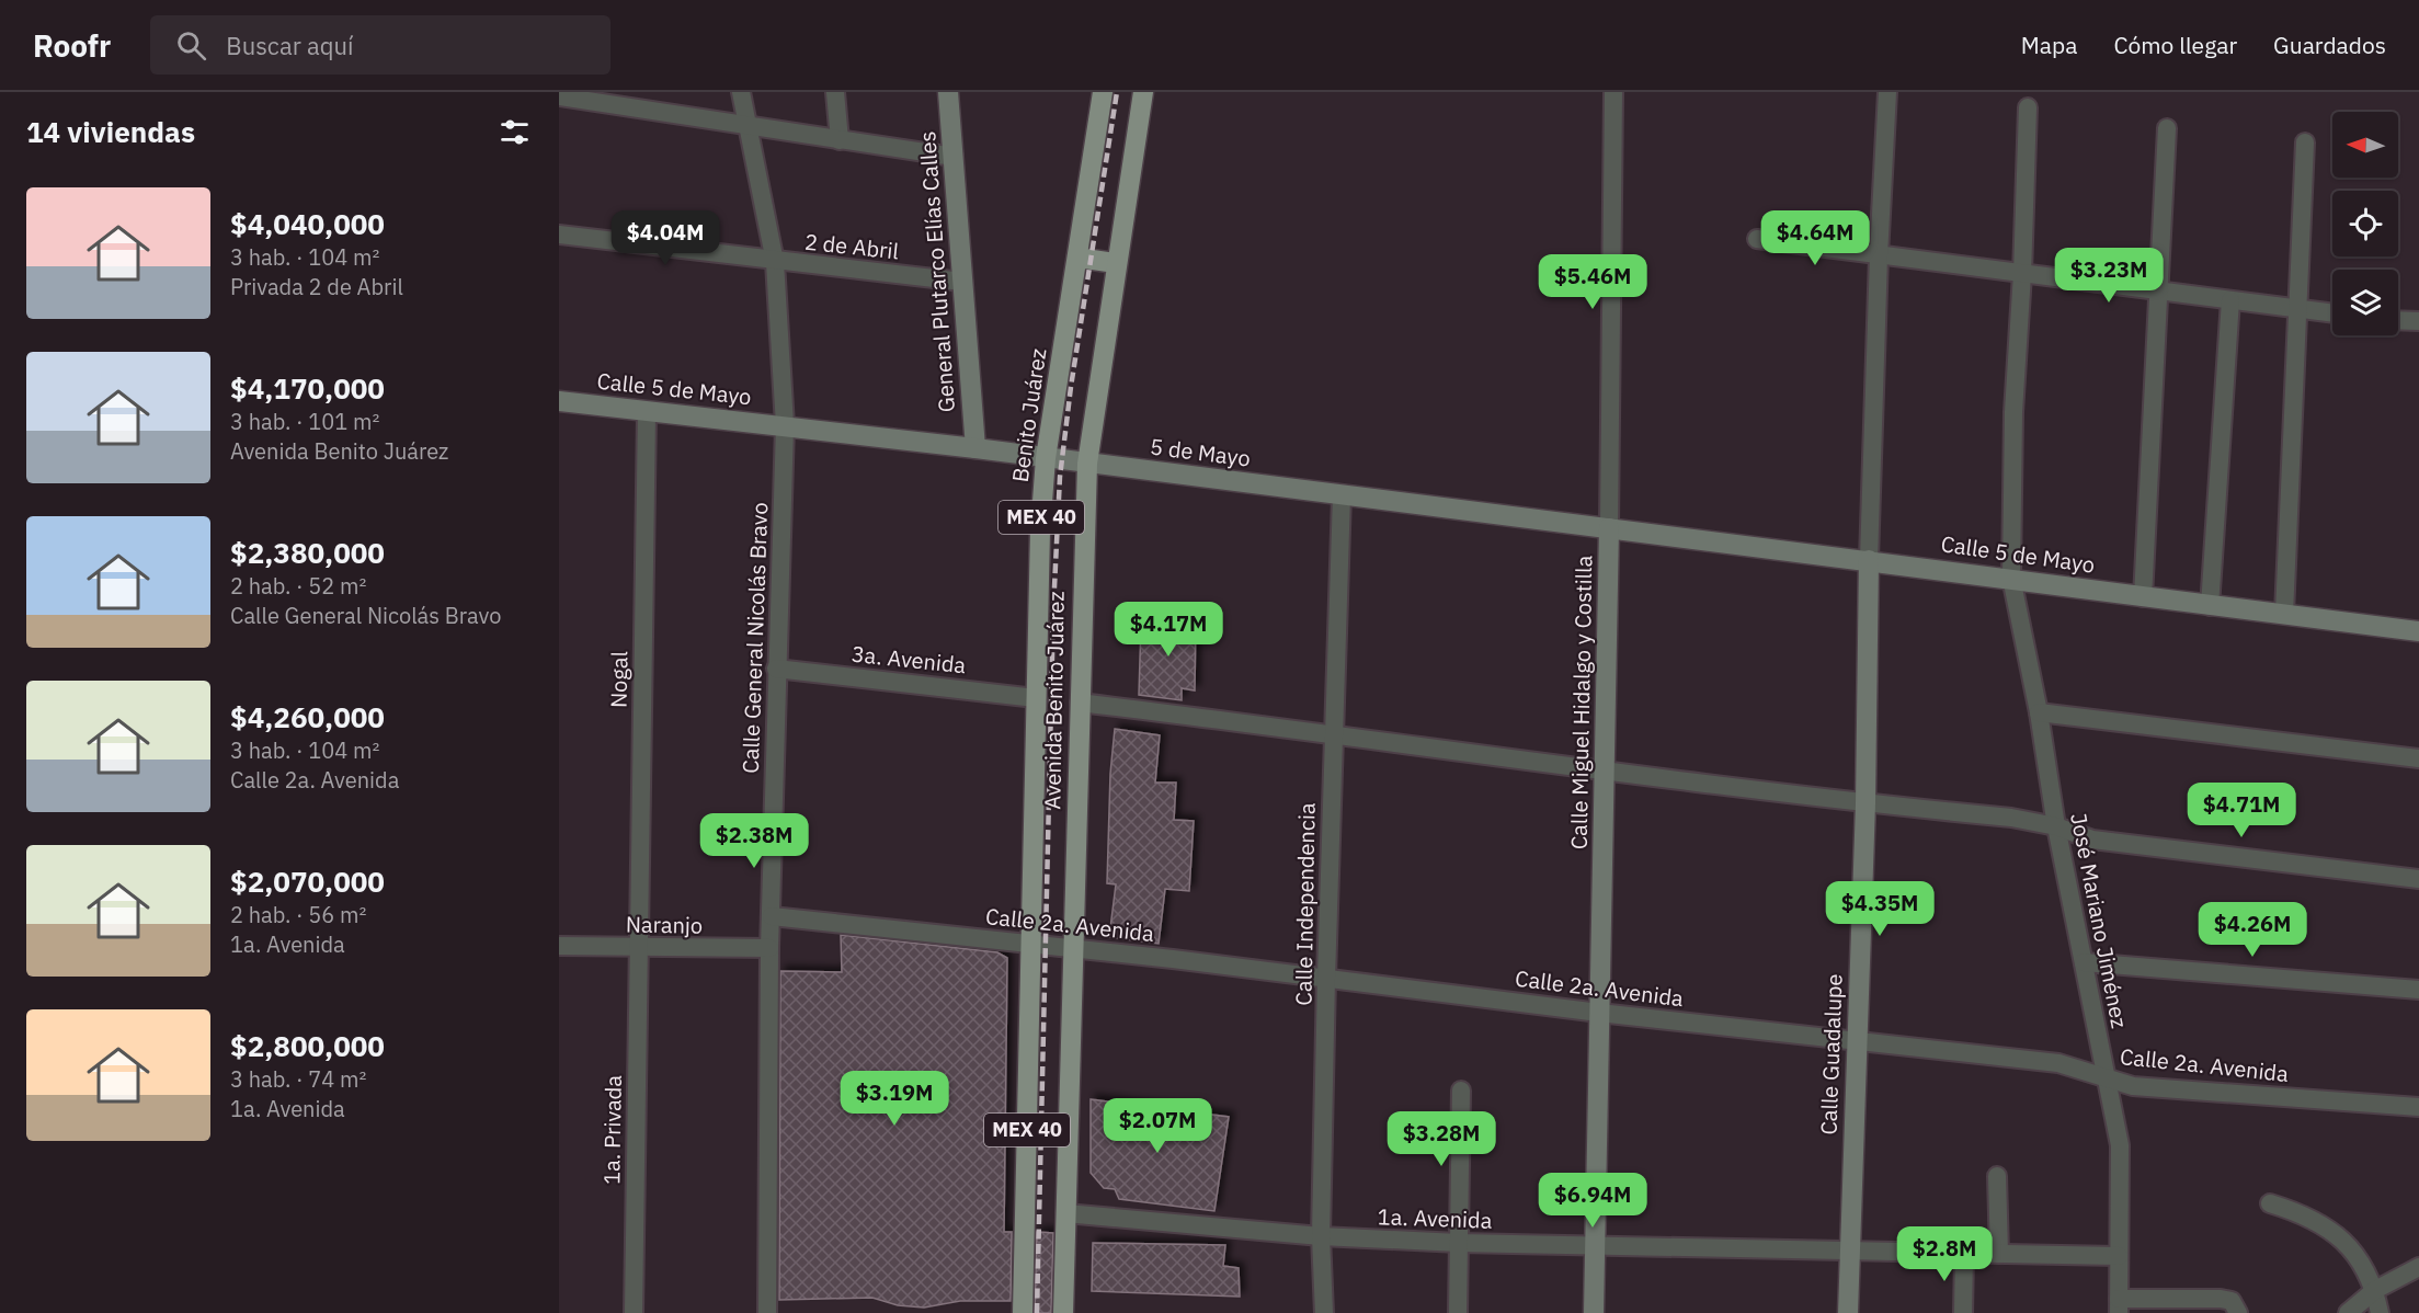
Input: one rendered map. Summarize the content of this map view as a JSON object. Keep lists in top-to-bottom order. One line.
{"streets":{"main road":["Benito Juárez","MEX 40","Avenida Benito Juárez"],"street":["2 de Abril","General Plutarco Elías Calles","Calle 5 de Mayo","5 de Mayo","Calle General Nicolás Bravo","3a. Avenida","Nogal","Calle Miguel Hidalgo y Costilla","Calle Independencia","José Mariano Jiménez","Naranjo","Calle 2a. Avenida","Calle Guadalupe","1a. Privada","1a. Avenida"]},"crossings":[["2 de Abril","General Plutarco Elías Calles"],["2 de Abril","Calle General Nicolás Bravo"],["General Plutarco Elías Calles","5 de Mayo"],["Calle 5 de Mayo","5 de Mayo"],["Calle 5 de Mayo","Calle General Nicolás Bravo"],["Calle 5 de Mayo","Nogal"],["Calle 5 de Mayo","Calle Miguel Hidalgo y Costilla"],["Calle 5 de Mayo","José Mariano Jiménez"],["Calle 5 de Mayo","Calle Guadalupe"],["Benito Juárez","5 de Mayo"],["Benito Juárez","MEX 40"],["Benito Juárez","3a. Avenida"],["Benito Juárez","Calle 2a. Avenida"],["5 de Mayo","Calle General Nicolás Bravo"],["5 de Mayo","Avenida Benito Juárez"],["5 de Mayo","Calle Miguel Hidalgo y Costilla"],["5 de Mayo","Calle Independencia"],["MEX 40","Calle 2a. Avenida"],["Calle General Nicolás Bravo","3a. Avenida"],["Calle General Nicolás Bravo","Naranjo"],["Calle General Nicolás Bravo","Calle 2a. Avenida"],["Nogal","Naranjo"],["Nogal","1a. Privada"],["Avenida Benito Juárez","Calle 2a. Avenida"],["Avenida Benito Juárez","1a. Avenida"],["Calle Miguel Hidalgo y Costilla","Calle 2a. Avenida"],["Calle Miguel Hidalgo y Costilla","1a. Avenida"],["Calle Independencia","Calle 2a. Avenida"],["Calle Independencia","1a. Avenida"],["José Mariano Jiménez","Calle 2a. Avenida"],["José Mariano Jiménez","1a. Avenida"],["Naranjo","1a. Privada"],["Calle 2a. Avenida","Calle Guadalupe"],["Calle Guadalupe","1a. Avenida"]],"north":"left","page":{"header":"Roofr","search":"Buscar aquí","nav":["Mapa","Cómo llegar","Guardados"],"heading":"14 viviendas","list":[{"name":"$4,040,000","note":"3 hab. · 104 m² · Privada 2 de Abril"},{"name":"$4,170,000","note":"3 hab. · 101 m² · Avenida Benito Juárez"},{"name":"$2,380,000","note":"2 hab. · 52 m² · Calle General Nicolás Bravo"},{"name":"$4,260,000","note":"3 hab. · 104 m² · Calle 2a. Avenida"},{"name":"$2,070,000","note":"2 hab. · 56 m² · 1a. Avenida"},{"name":"$2,800,000","note":"3 hab. · 74 m² · 1a. Avenida"}],"price":["$4.04M","$4.64M","$3.23M","$5.46M","$4.17M","$4.71M","$2.38M","$4.35M","$4.26M","$3.19M","$2.07M","$3.28M","$6.94M","$2.8M"]}}
